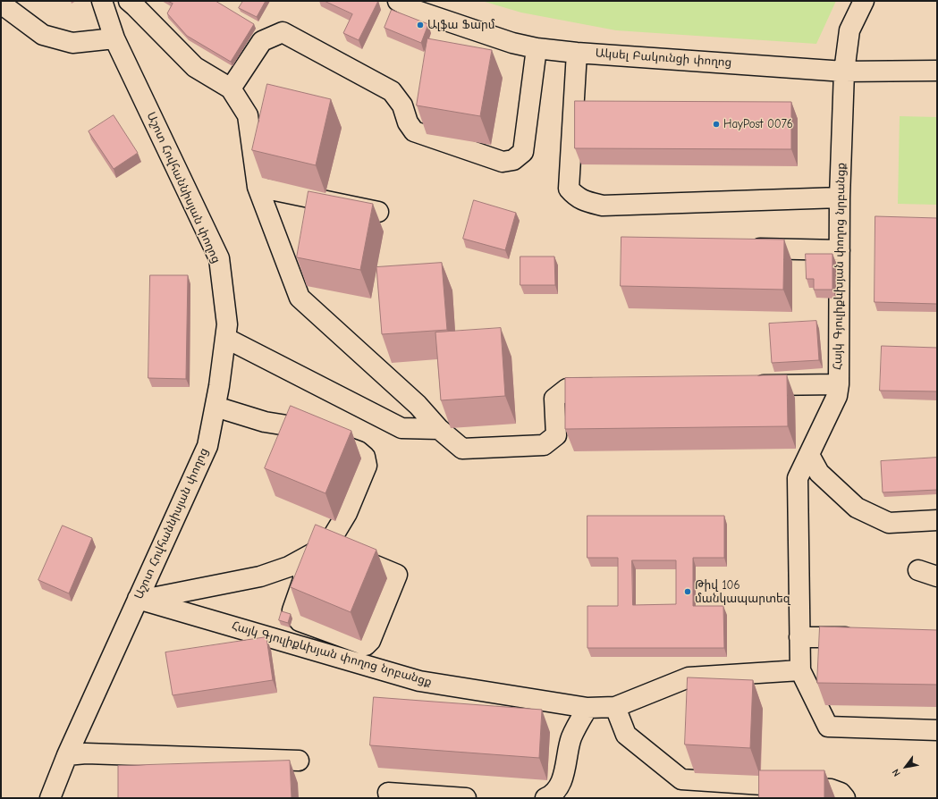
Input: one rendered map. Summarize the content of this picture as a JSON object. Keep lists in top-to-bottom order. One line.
{"streets":{"street":["Ակսել Բակունցի փողոց","Աշոտ Հովհաննիսյան փողոց","Հայկ Գյուլիքևխյան փողոց նրբանցք"]},"crossings":[["Ակսել Բակունցի փողոց","Հայկ Գյուլիքևխյան փողոց նրբանցք"],["Աշոտ Հովհաննիսյան փողոց","Հայկ Գյուլիքևխյան փողոց նրբանցք"]],"places":["Ալֆա Ֆարմ","HayPost 0076","Թիվ 106 մանկապարտեզ"],"north":"bottom left"}
